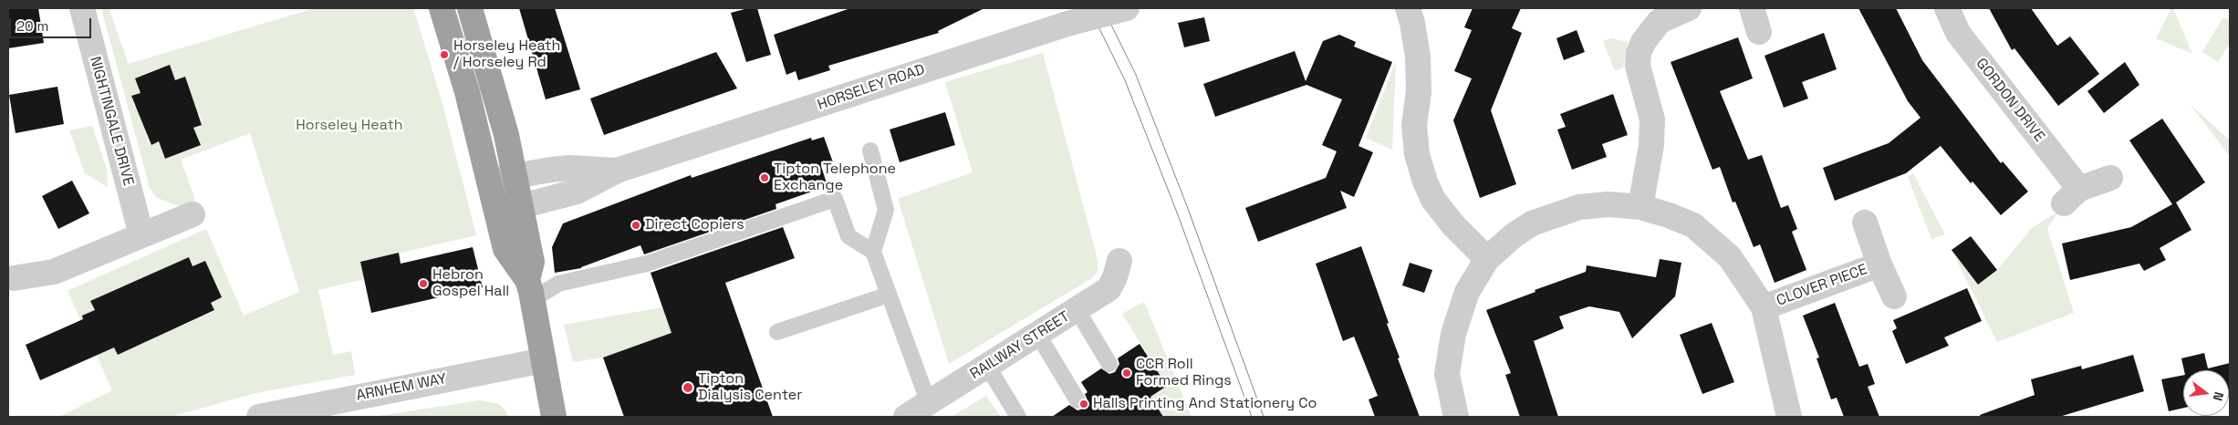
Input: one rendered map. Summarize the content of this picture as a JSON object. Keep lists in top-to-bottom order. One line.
{"streets":{"street":["HORSELEY ROAD","GORDON DRIVE","NIGHTINGALE DRIVE","CLOVER PIECE","RAILWAY STREET","ARNHEM WAY"]},"parks":["Horseley Heath"],"places":["Horseley Heath / Horseley Rd","Tipton Telephone Exchange","Direct Copiers","Hebron Gospel Hall","CCR Roll Formed Rings","Tipton Dialysis Center","Halls Printing And Stationery Co"],"scale_bar":"20 m","north":"right"}
